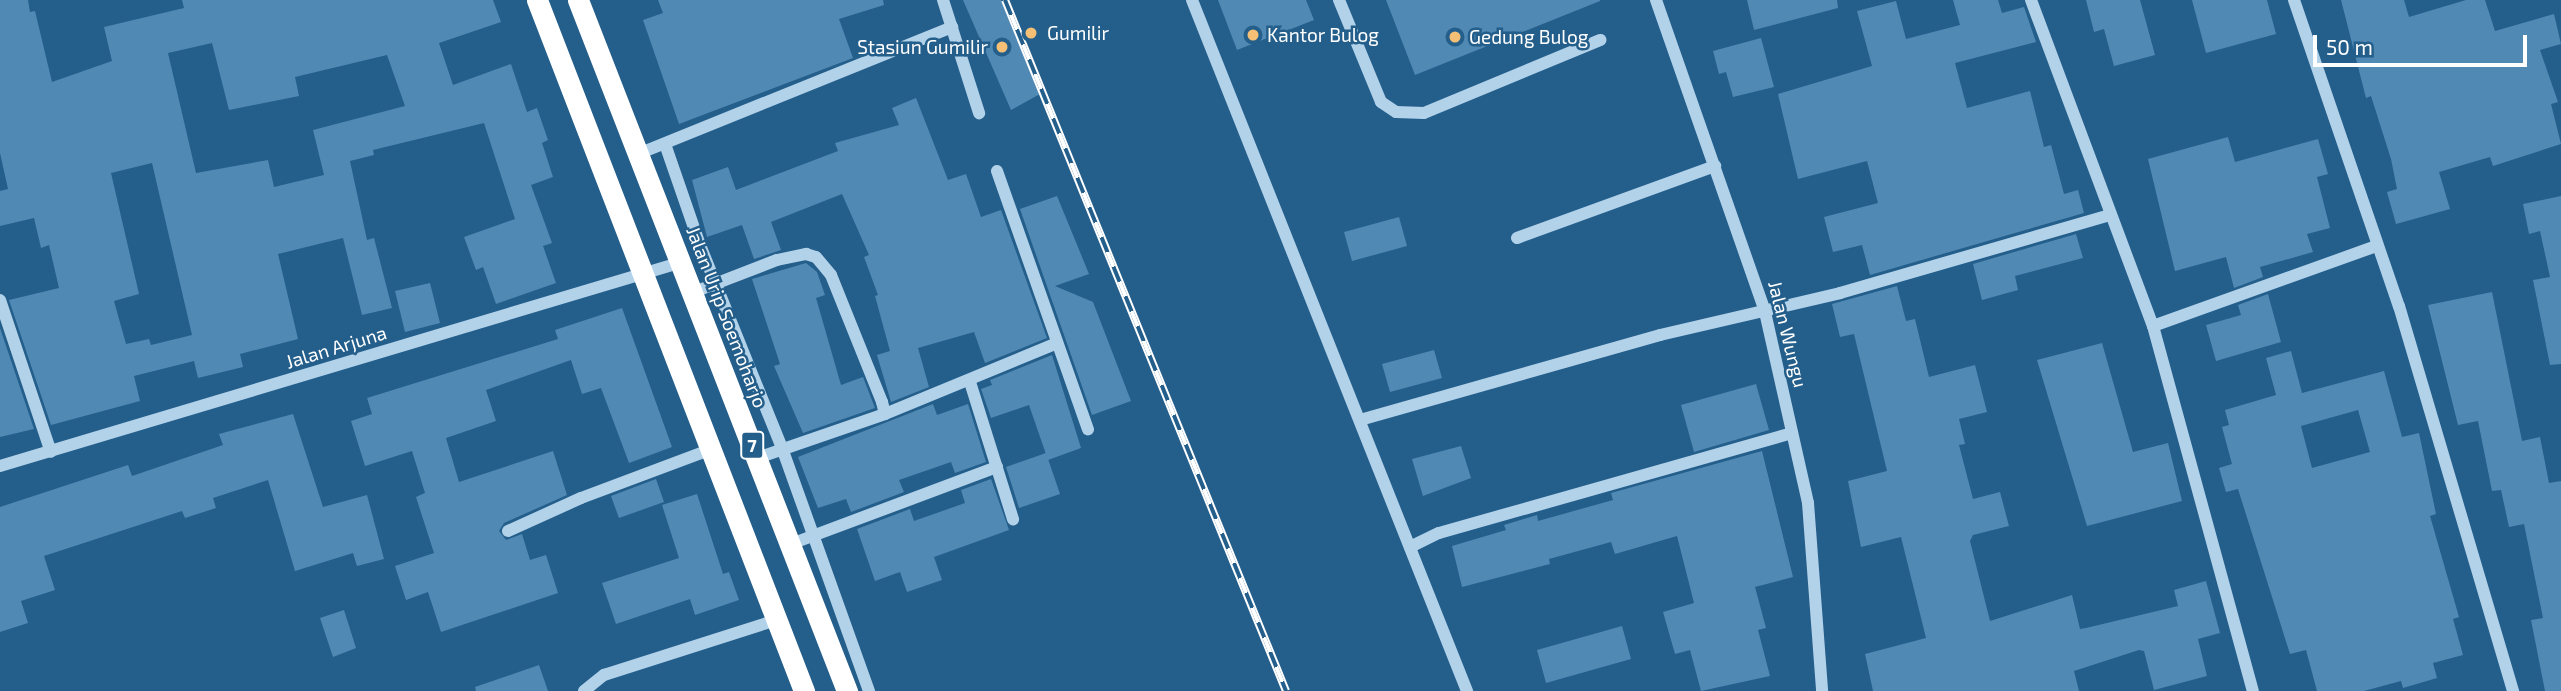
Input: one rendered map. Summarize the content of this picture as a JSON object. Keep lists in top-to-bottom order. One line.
{"streets":{"highway":["Jalan Urip Soemoharjo","7"],"street":["Jalan Wungu","Jalan Arjuna"]},"crossings":[["Jalan Urip Soemoharjo","Jalan Arjuna"],["Jalan Arjuna","7"]],"places":["Gumilir","Kantor Bulog","Gedung Bulog","Stasiun Gumilir"],"scale_bar":"50 m"}
